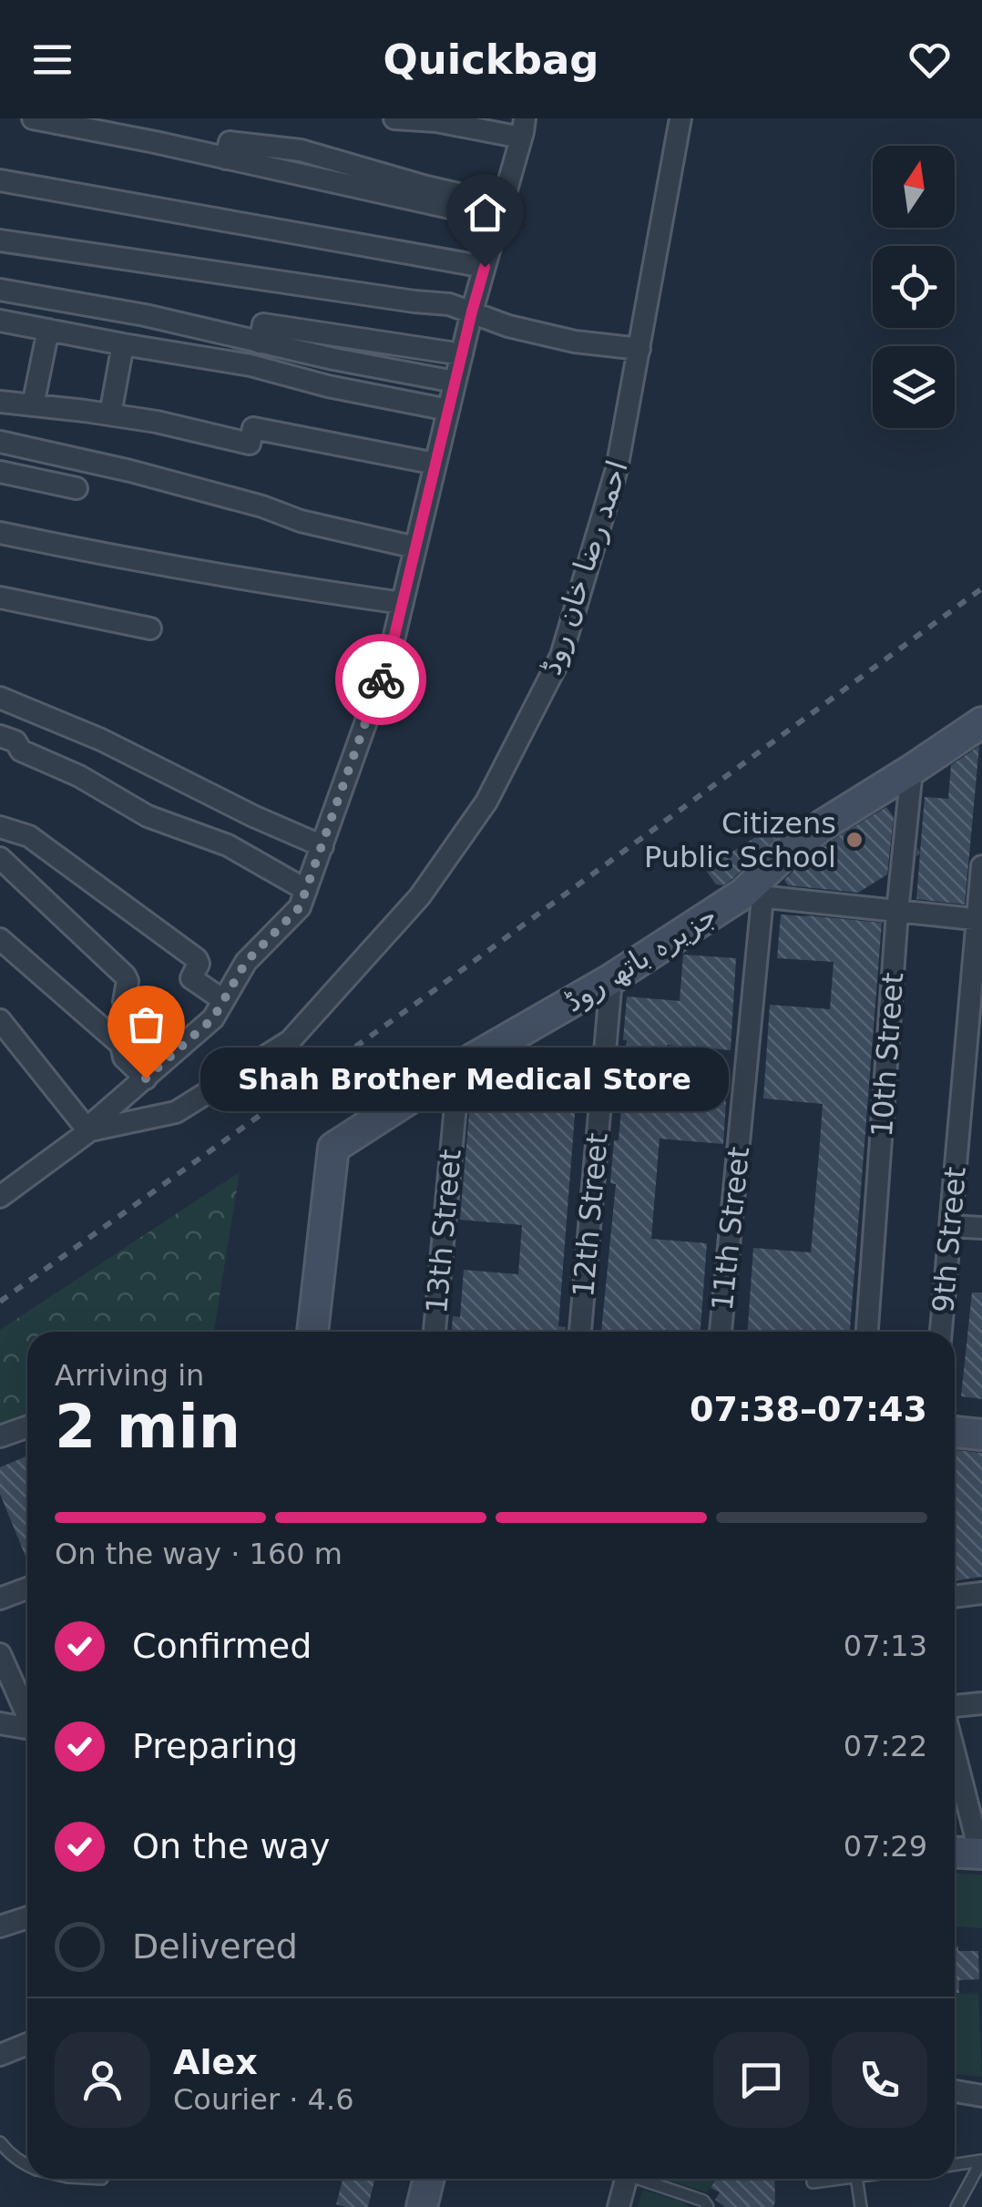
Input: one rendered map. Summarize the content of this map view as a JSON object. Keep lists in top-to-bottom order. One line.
{"streets":{"street":["احمد رضا خان روڈ","جزیرہ باتھ روڈ","10th Street","12th Street","11th Street","13th Street","9th Street"]},"crossings":[["جزیرہ باتھ روڈ","10th Street"],["جزیرہ باتھ روڈ","12th Street"],["جزیرہ باتھ روڈ","11th Street"],["جزیرہ باتھ روڈ","13th Street"]],"places":["Citizens Public School","Shah Brother Medical Store"],"north":"top","page":{"header":"Quickbag","bubble":"Shah Brother Medical Store","heading":["2 min","Arriving in","07:38–07:43"],"panel":["Alex","Courier · 4.6"],"bar":"On the way · 160 m","list":[["Confirmed","07:13"],["Preparing","07:22"],["On the way","07:29"],"Delivered"]}}
